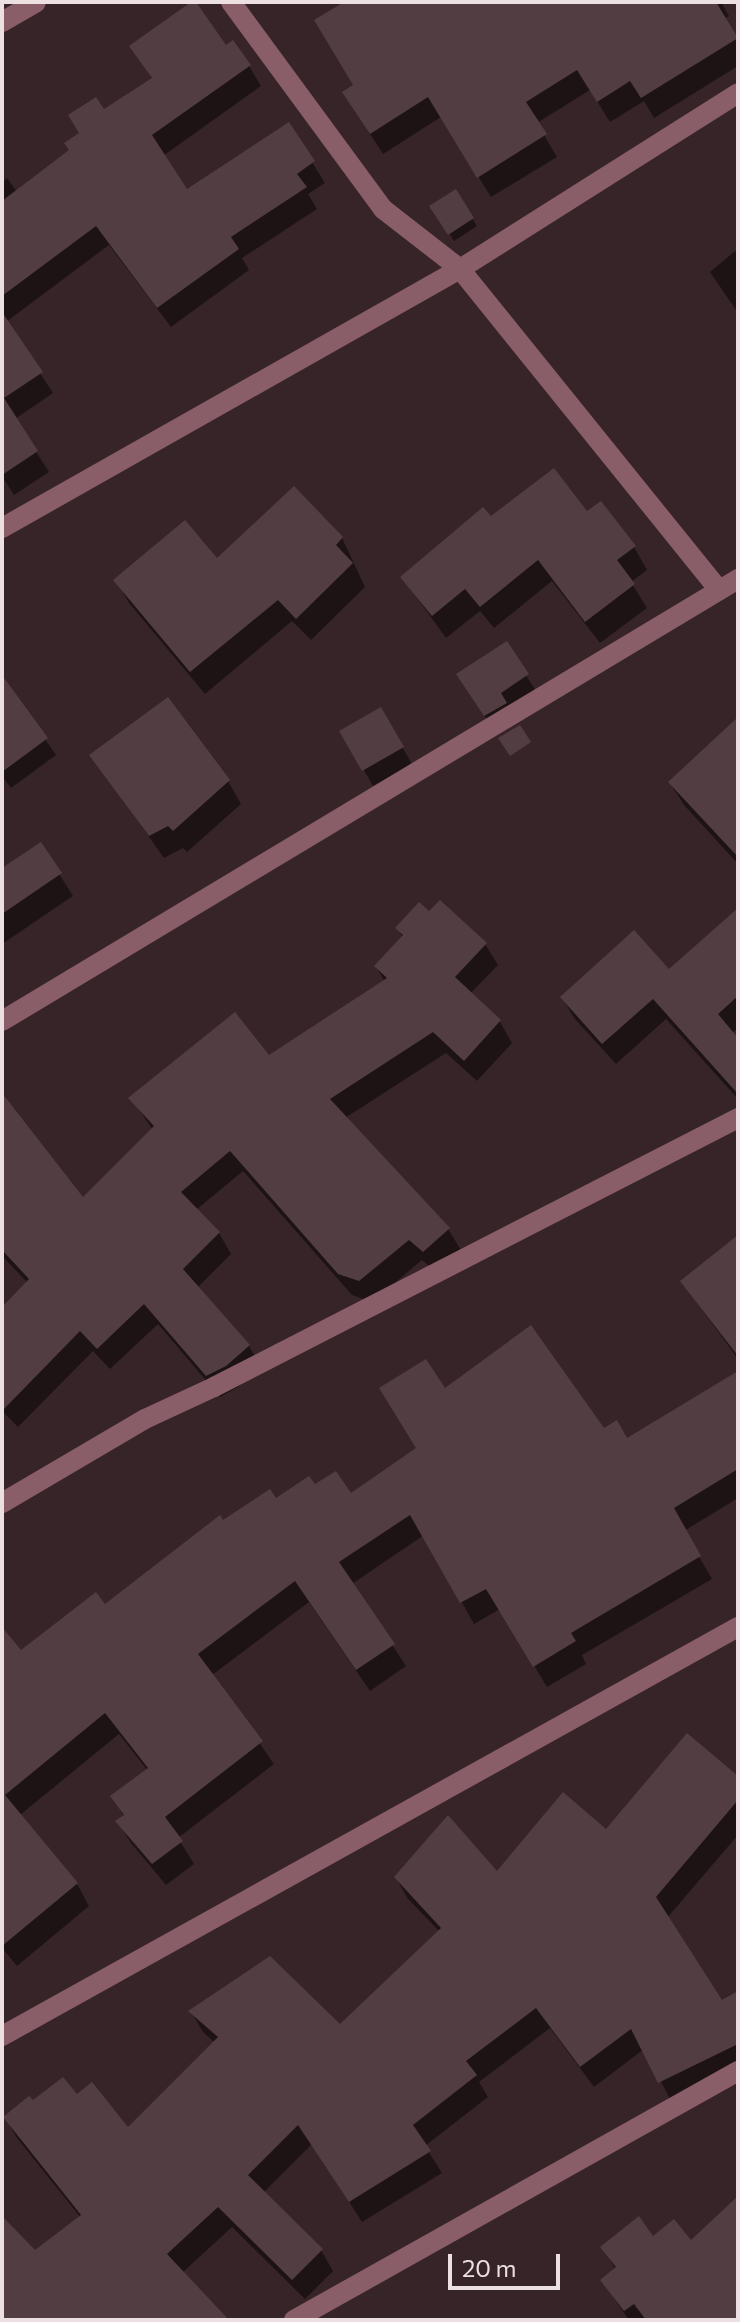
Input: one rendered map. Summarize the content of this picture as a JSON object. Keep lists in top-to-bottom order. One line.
{"scale_bar":"20 m"}
